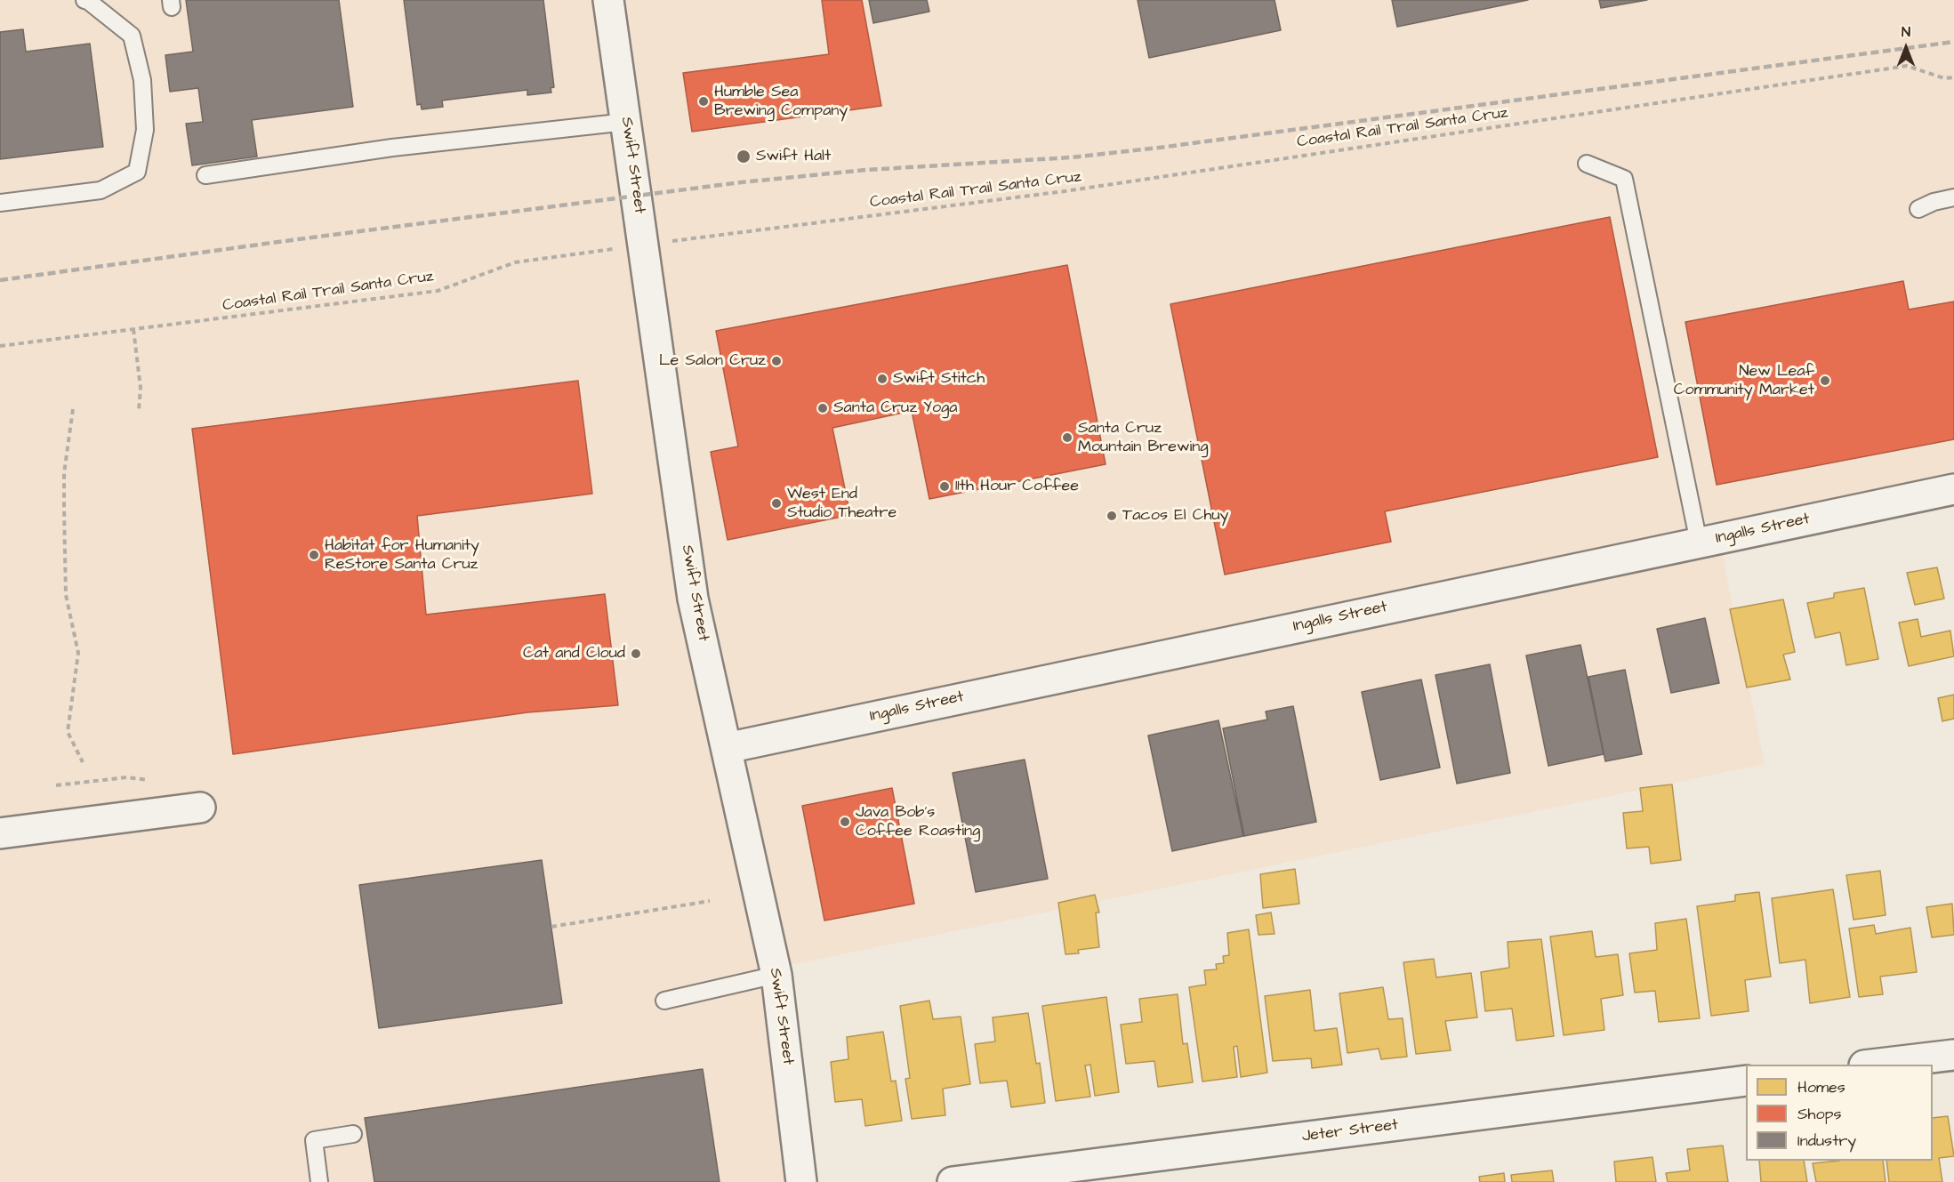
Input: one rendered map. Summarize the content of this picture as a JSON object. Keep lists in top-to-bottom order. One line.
{"streets":{"street":["Swift Street","Ingalls Street","Jeter Street"],"path":["Coastal Rail Trail Santa Cruz"]},"crossings":[["Coastal Rail Trail Santa Cruz","Swift Street"],["Swift Street","Ingalls Street"]],"places":["Humble Sea Brewing Company","Swift Halt","Le Salon Cruz","Swift Stitch","New Leaf Community Market","Santa Cruz Yoga","Santa Cruz Mountain Brewing","11th Hour Coffee","West End Studio Theatre","Tacos El Chuy","Habitat for Humanity ReStore Santa Cruz","Cat and Cloud","Java Bob's Coffee Roasting"],"legend":["Homes","Shops","Industry"],"north":"top"}
